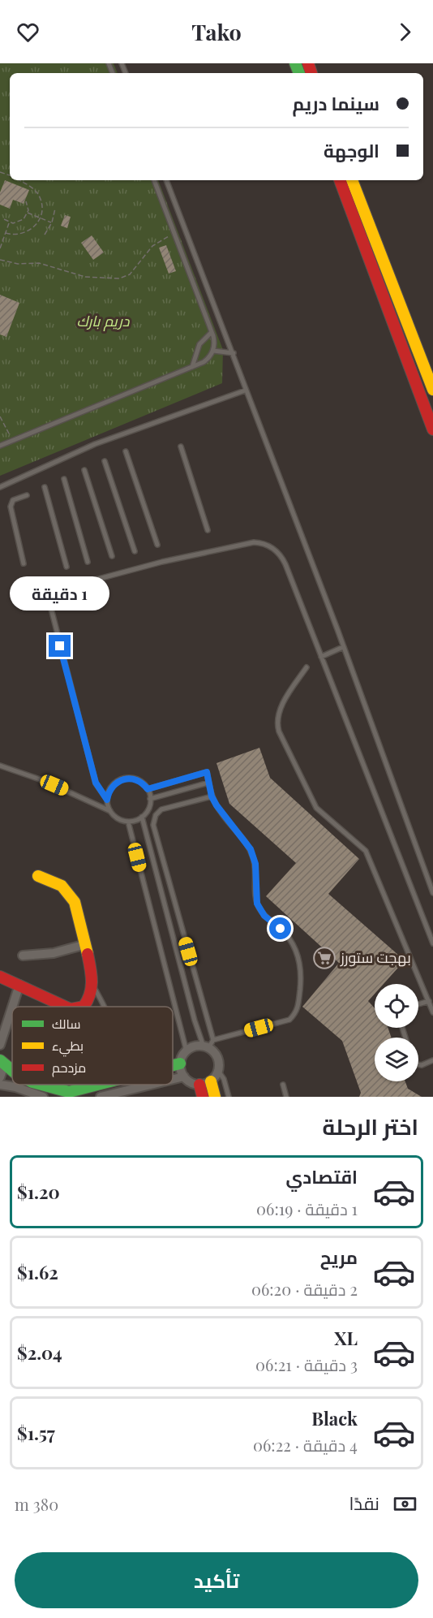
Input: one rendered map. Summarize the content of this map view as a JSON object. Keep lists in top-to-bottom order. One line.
{"parks":["دريم بارك"],"places":{"supermarket":["بهجت ستورز"]},"legend":["سالك","بطيء","مزدحم"],"page":{"header":"Tako","banner":["سينما دريم","الوجهة"],"bubble":"1 دقيقة","heading":"اختر الرحلة","list":[{"name":"اقتصادي","note":"1 دقيقة · 06:19","value":"$1.20"},{"name":"مريح","note":"2 دقيقة · 06:20","value":"$1.62"},{"name":"XL","note":"3 دقيقة · 06:21","value":"$2.04"},{"name":"Black","note":"4 دقيقة · 06:22","value":"$1.57"}],"pay":["نقدًا","380 m"],"buttons":"تأكيد"}}
